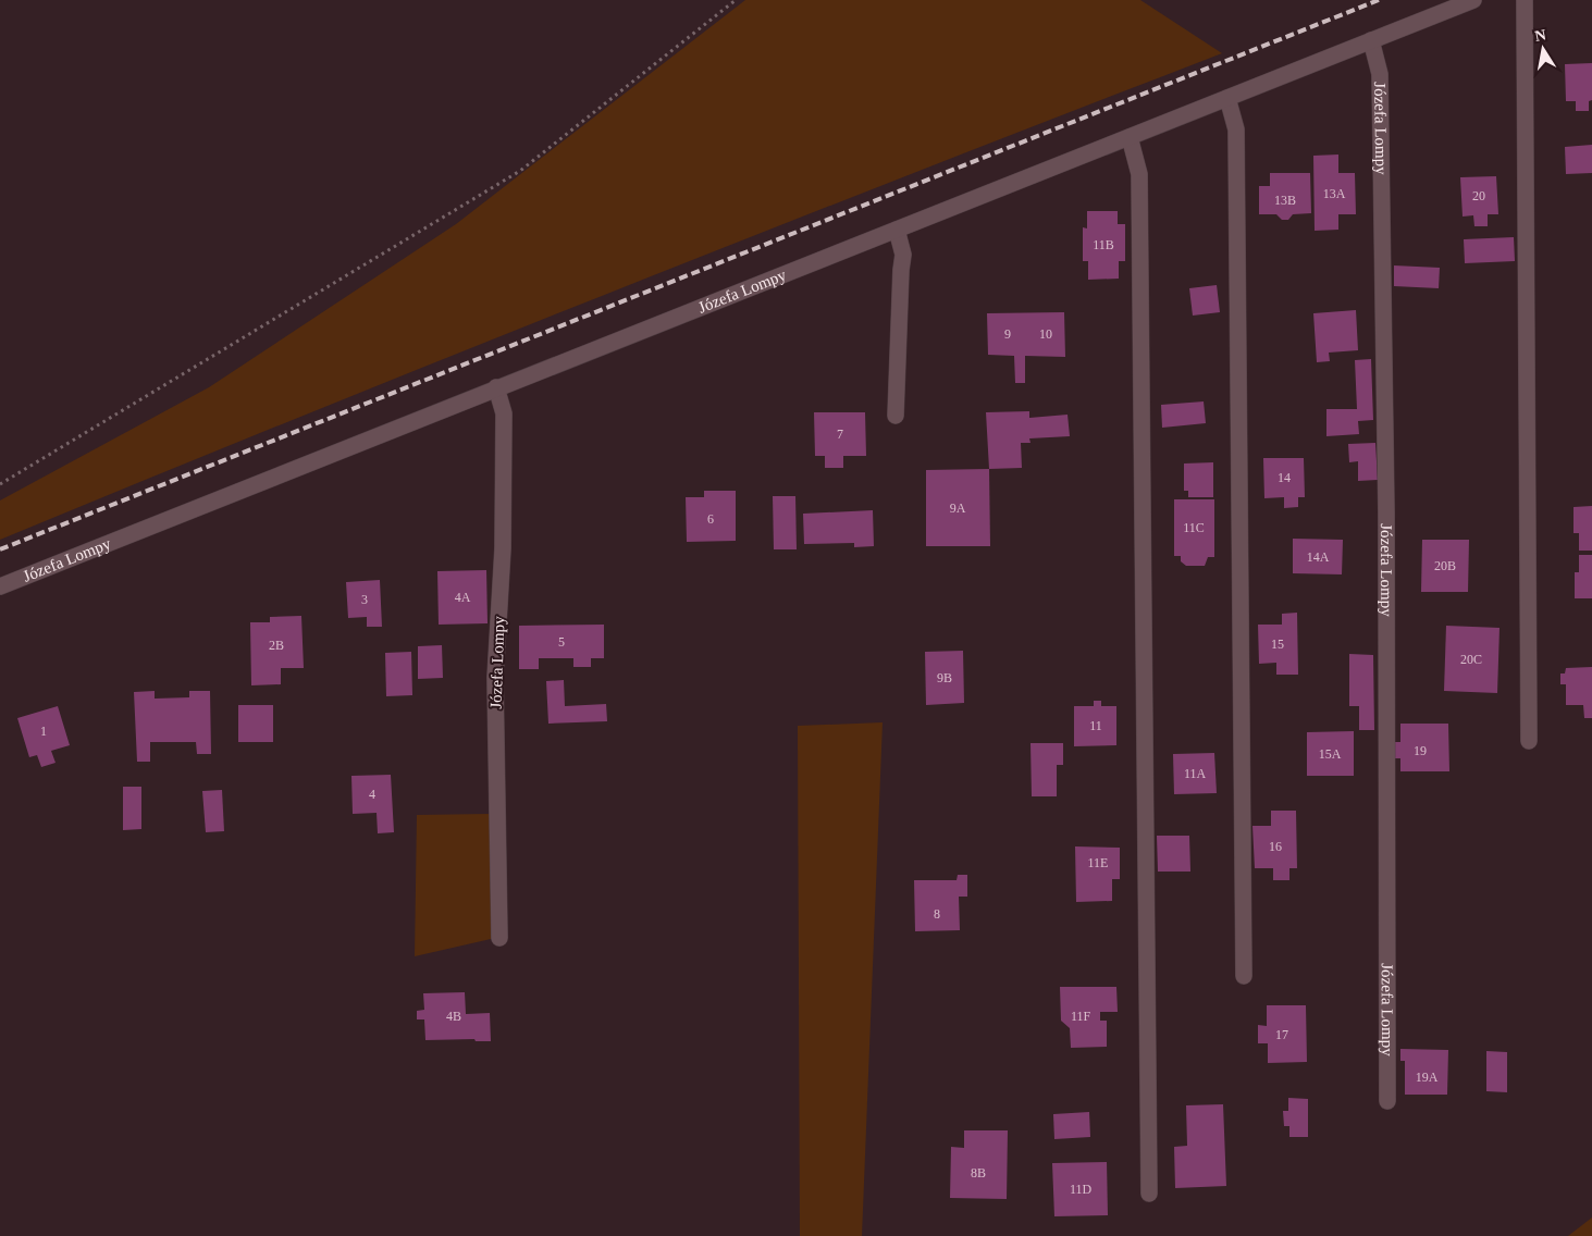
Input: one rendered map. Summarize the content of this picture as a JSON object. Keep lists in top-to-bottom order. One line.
{"streets":{"street":["Józefa Lompy"]},"house_numbers":["13A","20","13B","11B","9","10","7","14","9A","6","11C","14A","20B","4A","3","5","15","2B","20C","9B","11","1","19","15A","11A","4","16","11E","8","4B","11F","17","19A","8B","11D"],"north":"top"}
